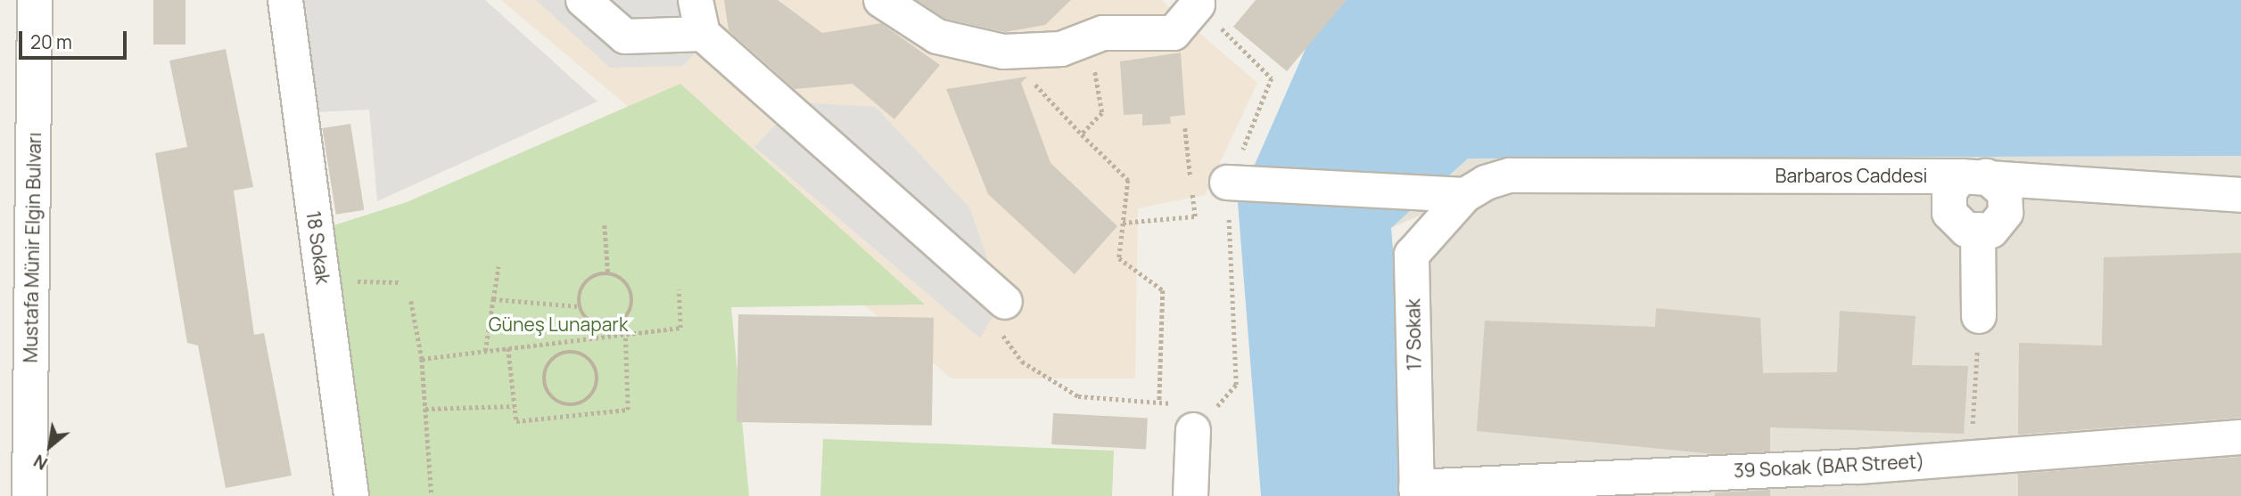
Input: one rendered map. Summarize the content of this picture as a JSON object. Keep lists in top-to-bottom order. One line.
{"streets":{"street":["Barbaros Caddesi","Mustafa Münir Elgin Bulvarı","18 Sokak","17 Sokak","39 Sokak (BAR Street)"]},"crossings":[["Barbaros Caddesi","17 Sokak"],["17 Sokak","39 Sokak (BAR Street)"]],"parks":["Güneş Lunapark"],"scale_bar":"20 m","north":"bottom left"}
